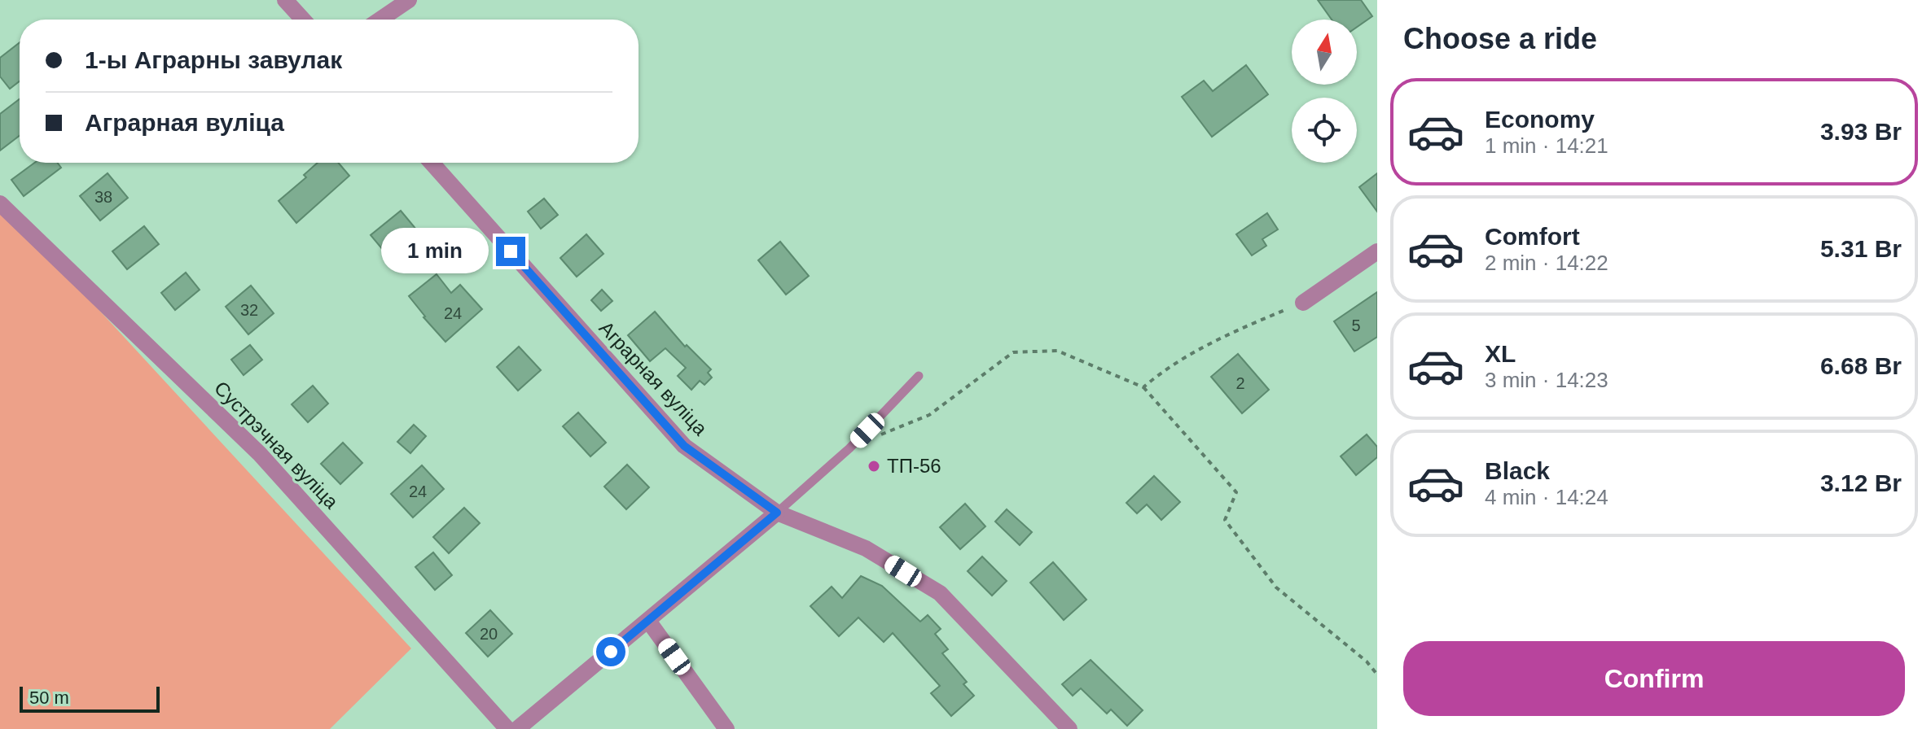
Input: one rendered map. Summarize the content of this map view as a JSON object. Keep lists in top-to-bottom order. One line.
{"streets":{"street":["Аграрная вуліца","Сустрэчная вуліца"]},"places":["ТП-56"],"house_numbers":["38","32","24","5","2","24","20"],"scale_bar":"50 m","north":"top","page":{"heading":"Choose a ride","banner":["1-ы Аграрны завулак","Аграрная вуліца"],"list":[{"name":"Economy","note":"1 min · 14:21","value":"3.93 Br"},{"name":"Comfort","note":"2 min · 14:22","value":"5.31 Br"},{"name":"XL","note":"3 min · 14:23","value":"6.68 Br"},{"name":"Black","note":"4 min · 14:24","value":"3.12 Br"}],"bubble":"1 min","buttons":"Confirm","scale":"50 m"}}
